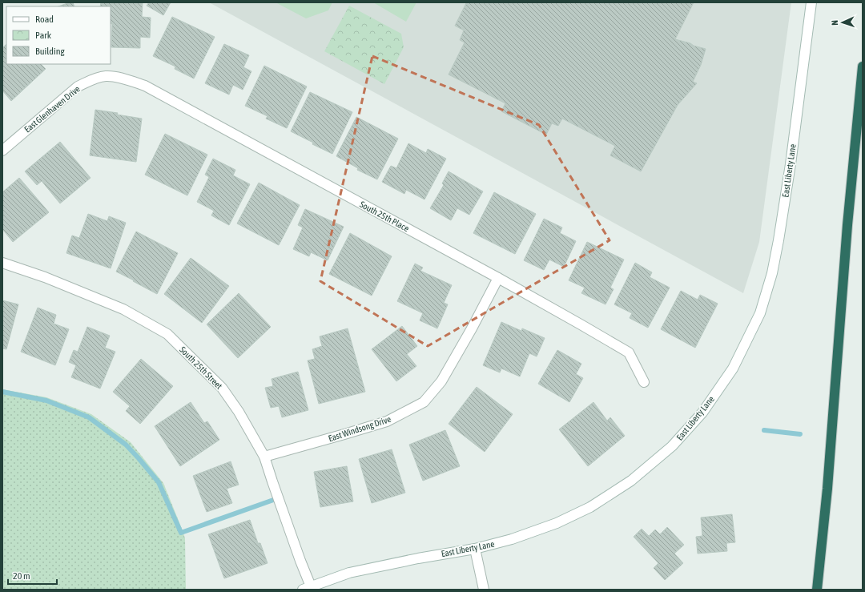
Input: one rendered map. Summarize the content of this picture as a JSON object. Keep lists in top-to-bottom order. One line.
{"streets":{"street":["East Glenhaven Drive","East Liberty Lane","South 25th Place","South 25th Street","East Windsong Drive"]},"crossings":[["East Glenhaven Drive","South 25th Place"],["East Liberty Lane","South 25th Street"],["South 25th Place","East Windsong Drive"],["South 25th Street","East Windsong Drive"]],"legend":["Road","Park","Building"],"scale_bar":"20 m","north":"left"}
